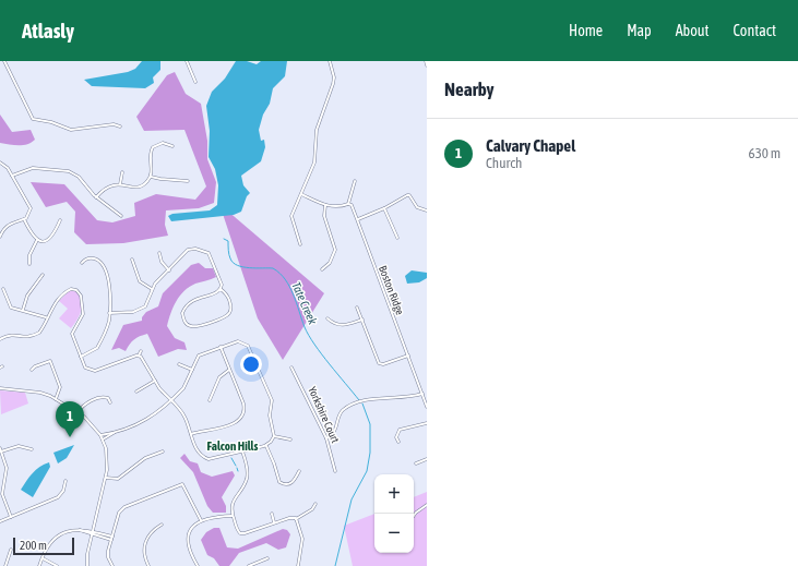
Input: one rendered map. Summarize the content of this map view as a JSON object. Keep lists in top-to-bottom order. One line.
{"streets":{"street":["Boston Ridge","Yorkshire Court"]},"districts":["Falcon Hills"],"water":["Tate Creek"],"scale_bar":"200 m","page":{"header":"Atlasly","nav":["Home","Map","About","Contact"],"heading":"Nearby","list":[{"mark":"1","name":"Calvary Chapel","note":"Church","value":"630 m"}],"pins":"1","map_buttons":["+","−"],"scale":"200 m"}}
